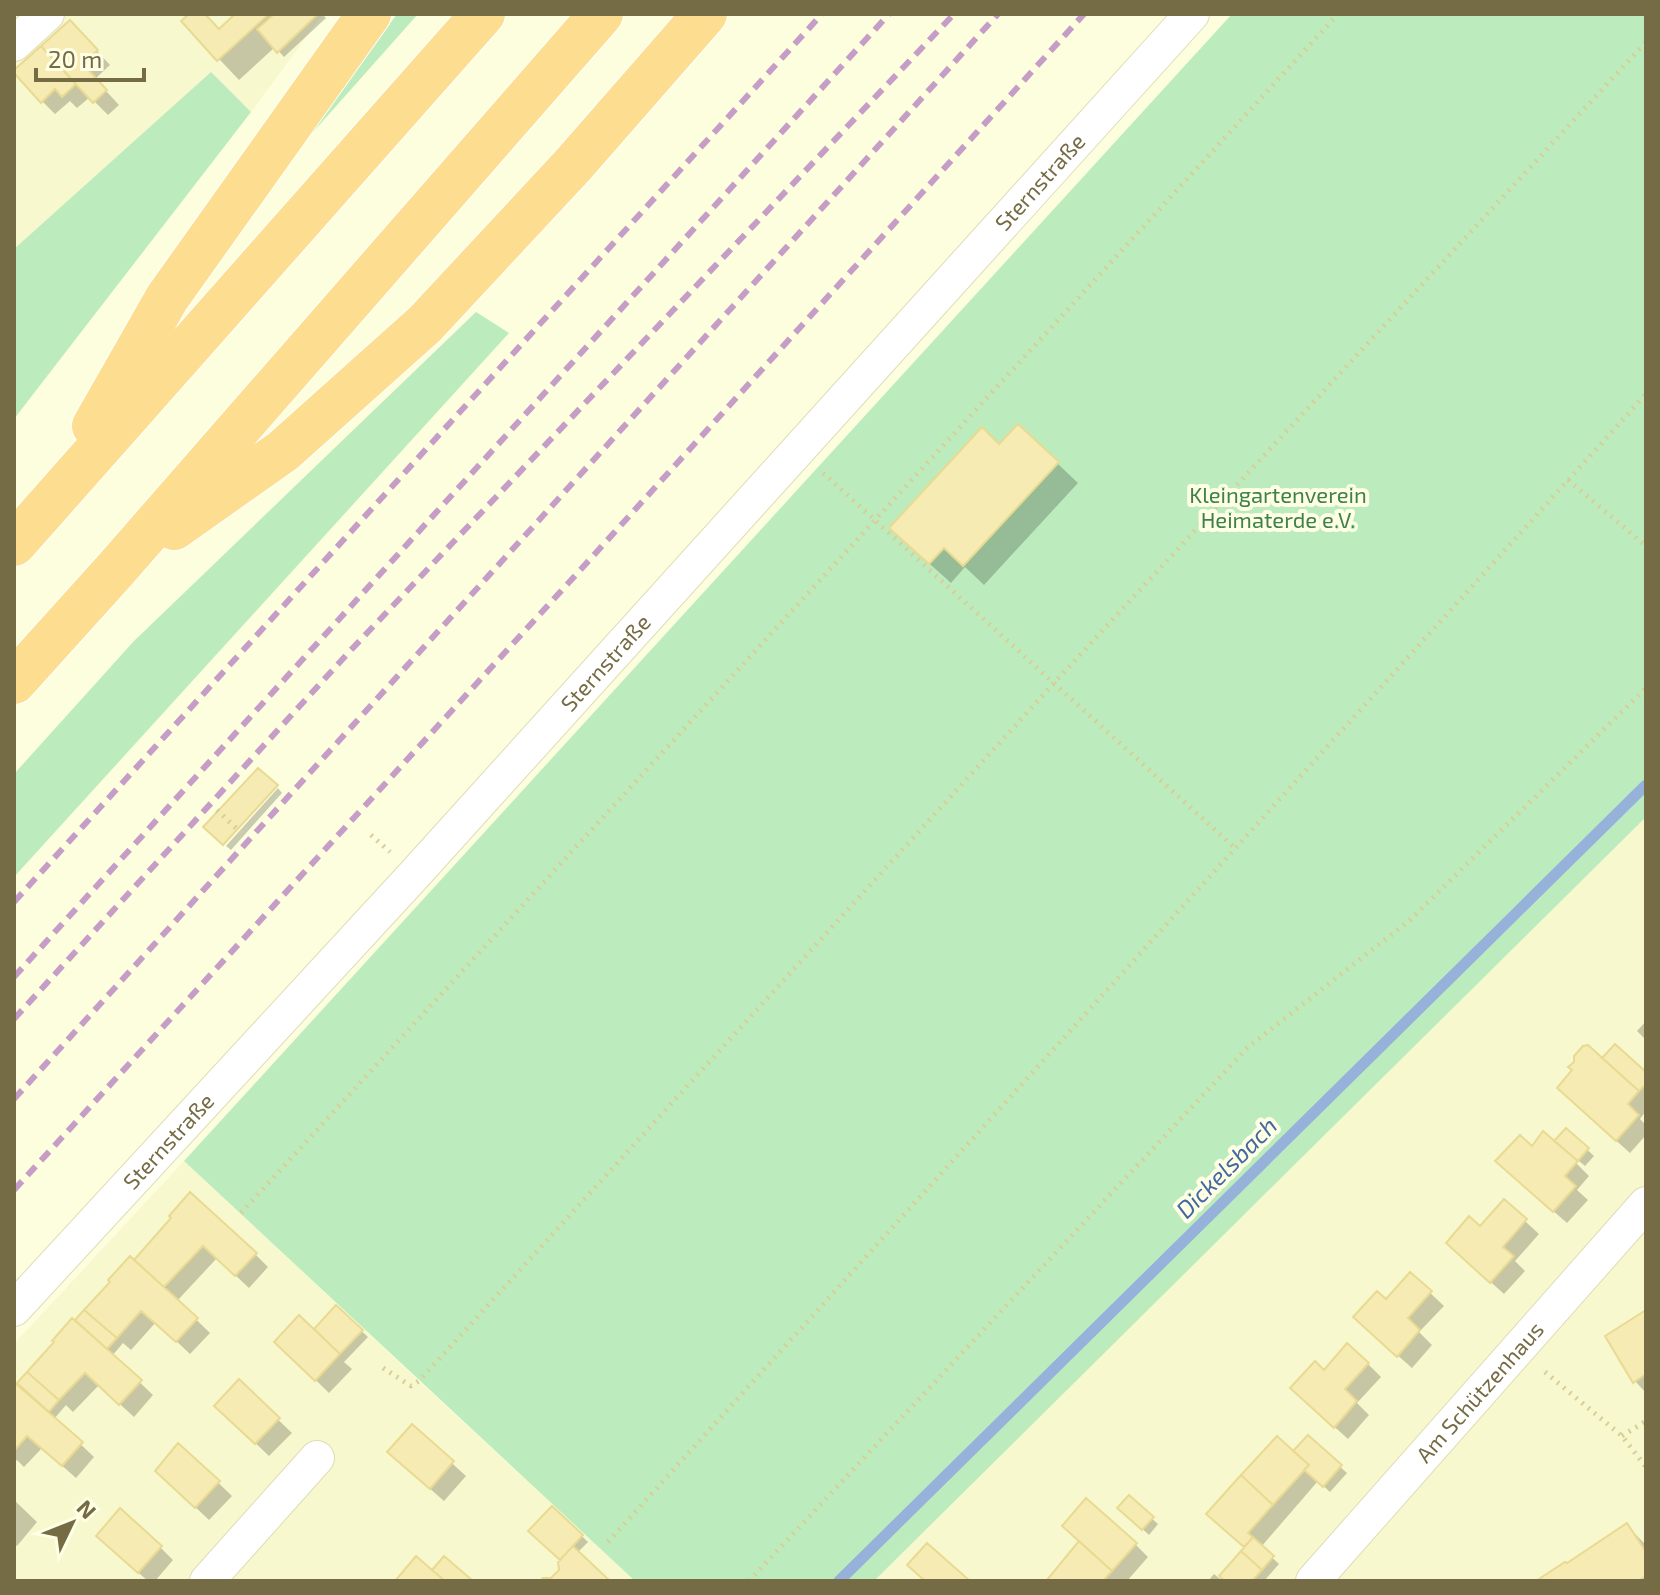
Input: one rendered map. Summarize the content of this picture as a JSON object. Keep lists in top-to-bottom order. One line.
{"streets":{"street":["Sternstraße","Am Schützenhaus"]},"water":["Dickelsbach"],"parks":["Kleingartenverein Heimaterde e.V."],"scale_bar":"20 m","north":"top right"}
